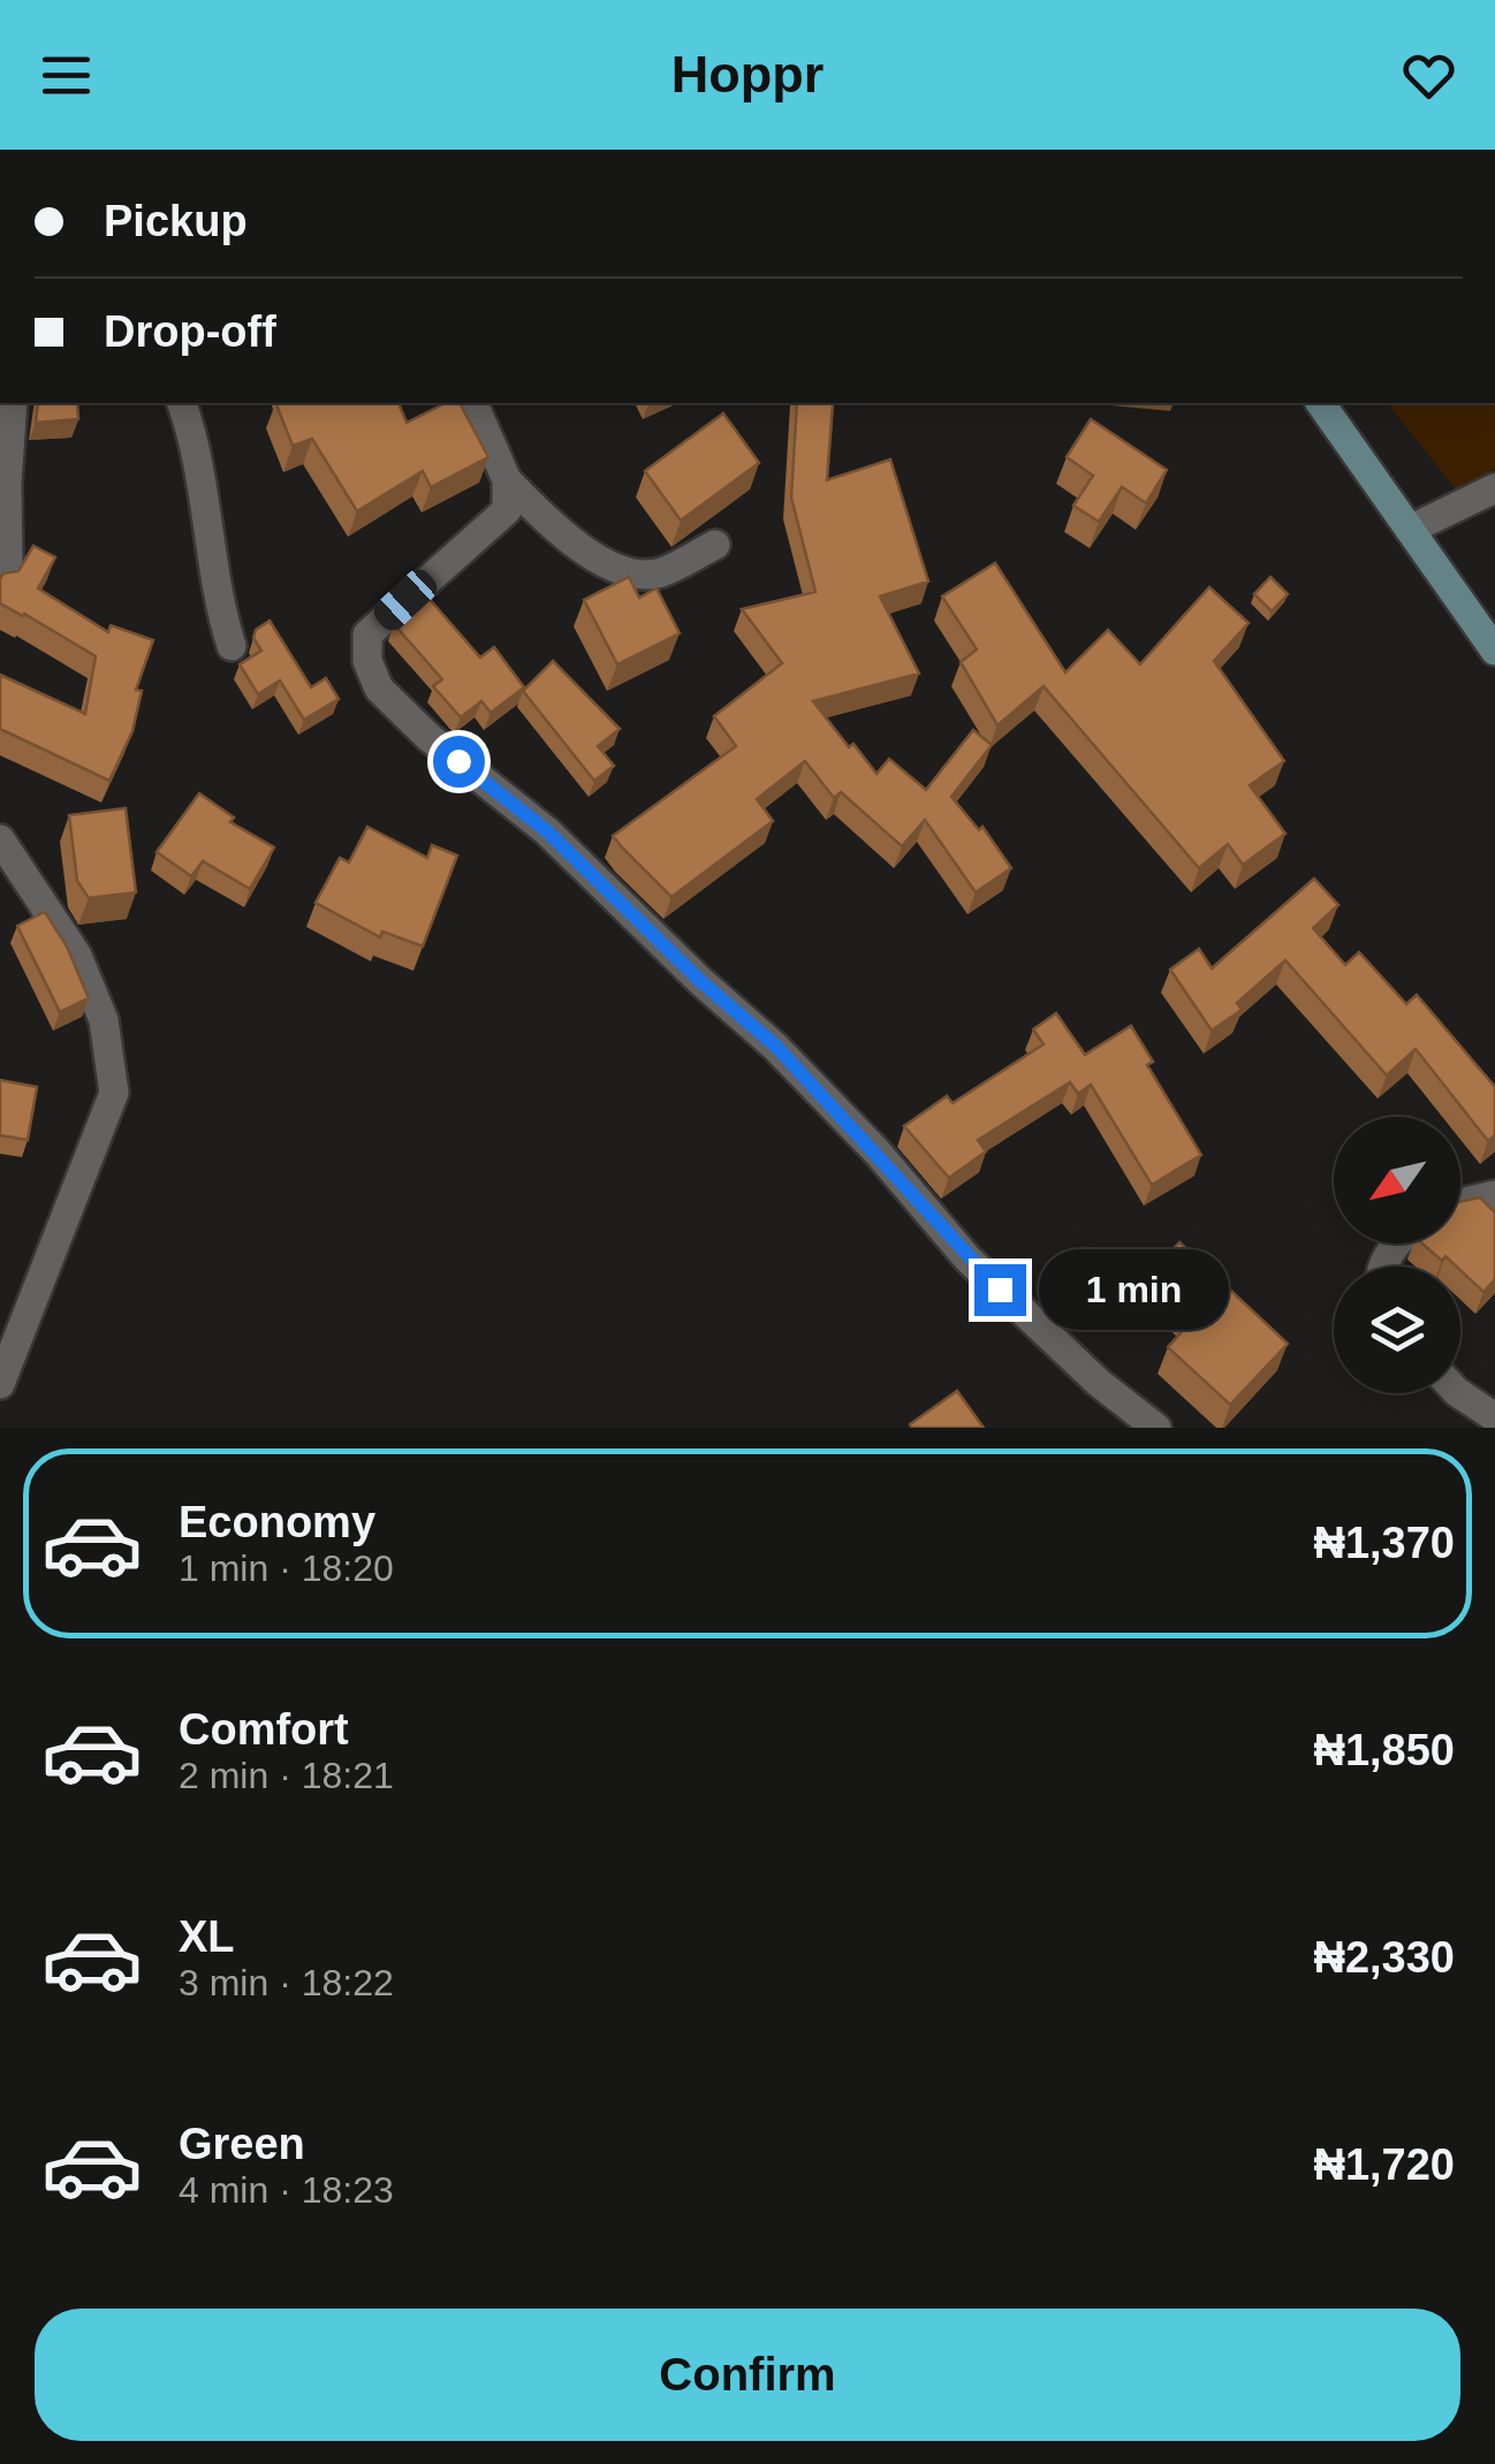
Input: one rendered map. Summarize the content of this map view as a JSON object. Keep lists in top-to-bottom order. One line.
{"north":"bottom left","page":{"header":"Hoppr","banner":["Pickup","Drop-off"],"bubble":"1 min","list":[{"name":"Economy","note":"1 min · 18:20","value":"₦1,370"},{"name":"Comfort","note":"2 min · 18:21","value":"₦1,850"},{"name":"XL","note":"3 min · 18:22","value":"₦2,330"},{"name":"Green","note":"4 min · 18:23","value":"₦1,720"}],"buttons":"Confirm"}}
